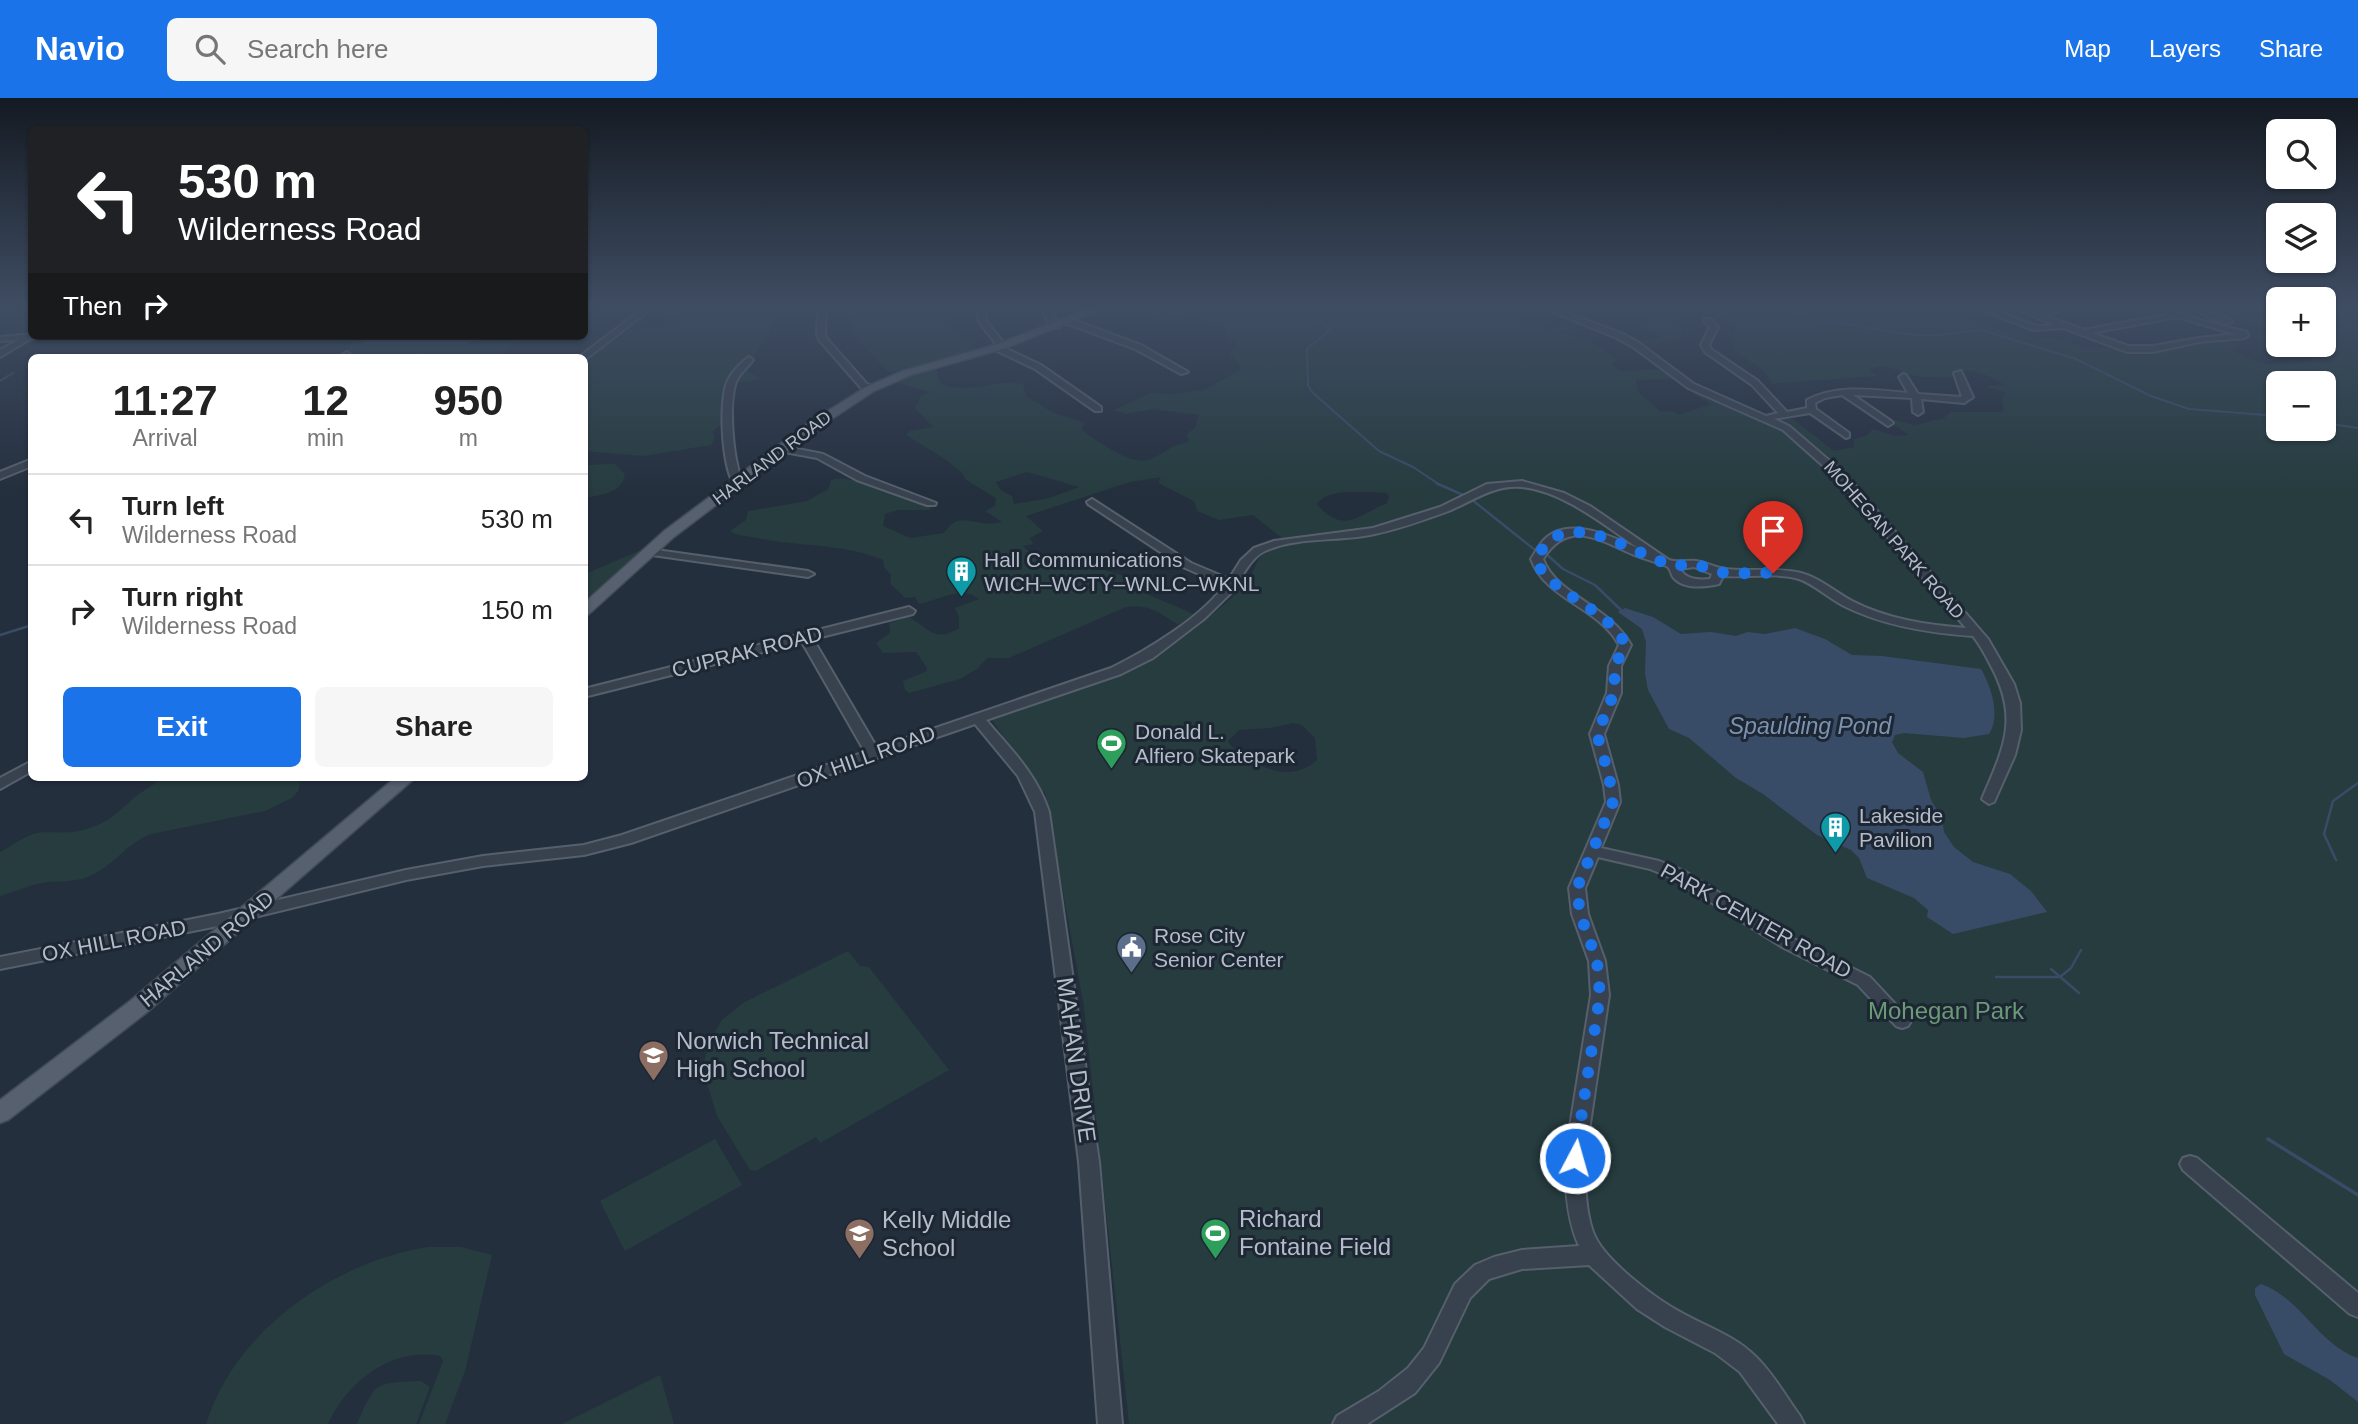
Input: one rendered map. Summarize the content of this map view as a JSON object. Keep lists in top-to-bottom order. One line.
{"streets":{"main road":["HARLAND ROAD"],"street":["MOHEGAN PARK ROAD","CUPRAK ROAD","OX HILL ROAD","PARK CENTER ROAD","MAHAN DRIVE"]},"crossings":[["HARLAND ROAD","OX HILL ROAD"],["OX HILL ROAD","MAHAN DRIVE"]],"water":["Spaulding Pond"],"parks":["Mohegan Park"],"places":{"building":["Hall Communications WICH–WCTY–WNLC–WKNL","Lakeside Pavilion"],"sports":["Donald L. Alfiero Skatepark","Richard Fontaine Field"],"public building":["Rose City Senior Center"],"school or university":["Norwich Technical High School","Kelly Middle School"]},"page":{"header":"Navio","search":"Search here","nav":["Map","Layers","Share"],"map_buttons":["+","−"],"turn":["530 m","Wilderness Road"],"then":"Then","eta":["11:27","Arrival","12","min","950","m"],"list":[{"name":"Turn left","note":"Wilderness Road","value":"530 m"},{"name":"Turn right","note":"Wilderness Road","value":"150 m"}],"buttons":["Exit","Share"]}}
